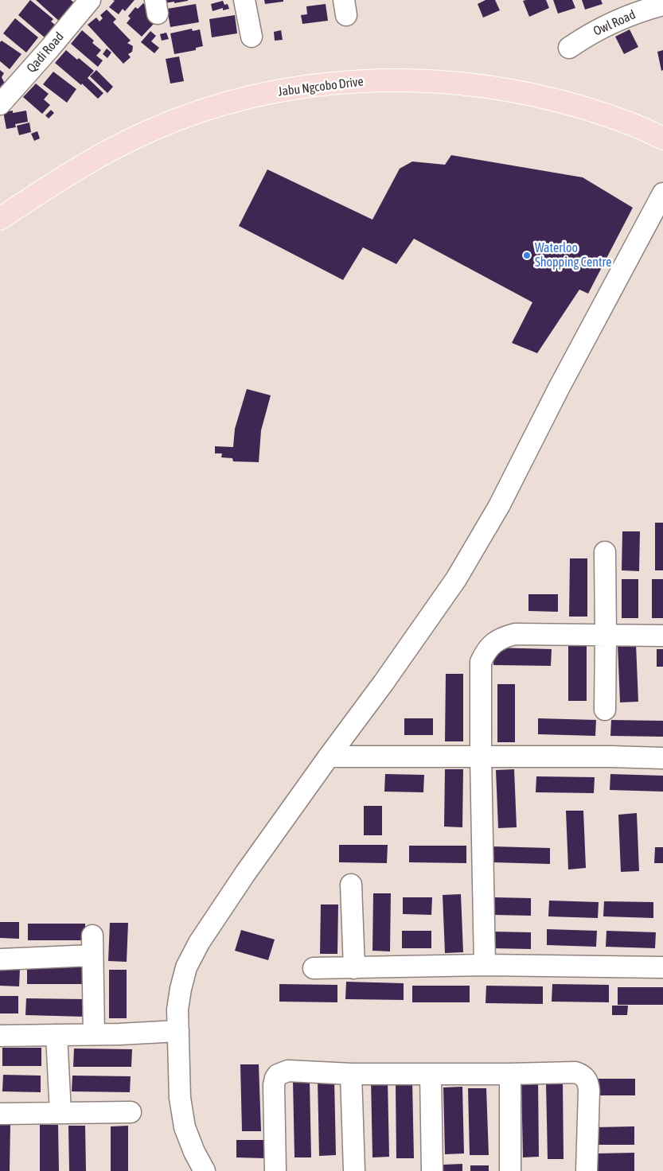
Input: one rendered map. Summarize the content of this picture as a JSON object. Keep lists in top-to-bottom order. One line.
{"streets":{"main road":["Jabu Ngcobo Drive"],"street":["Owl Road","Qadi Road"]},"places":["Waterloo Shopping Centre"]}
